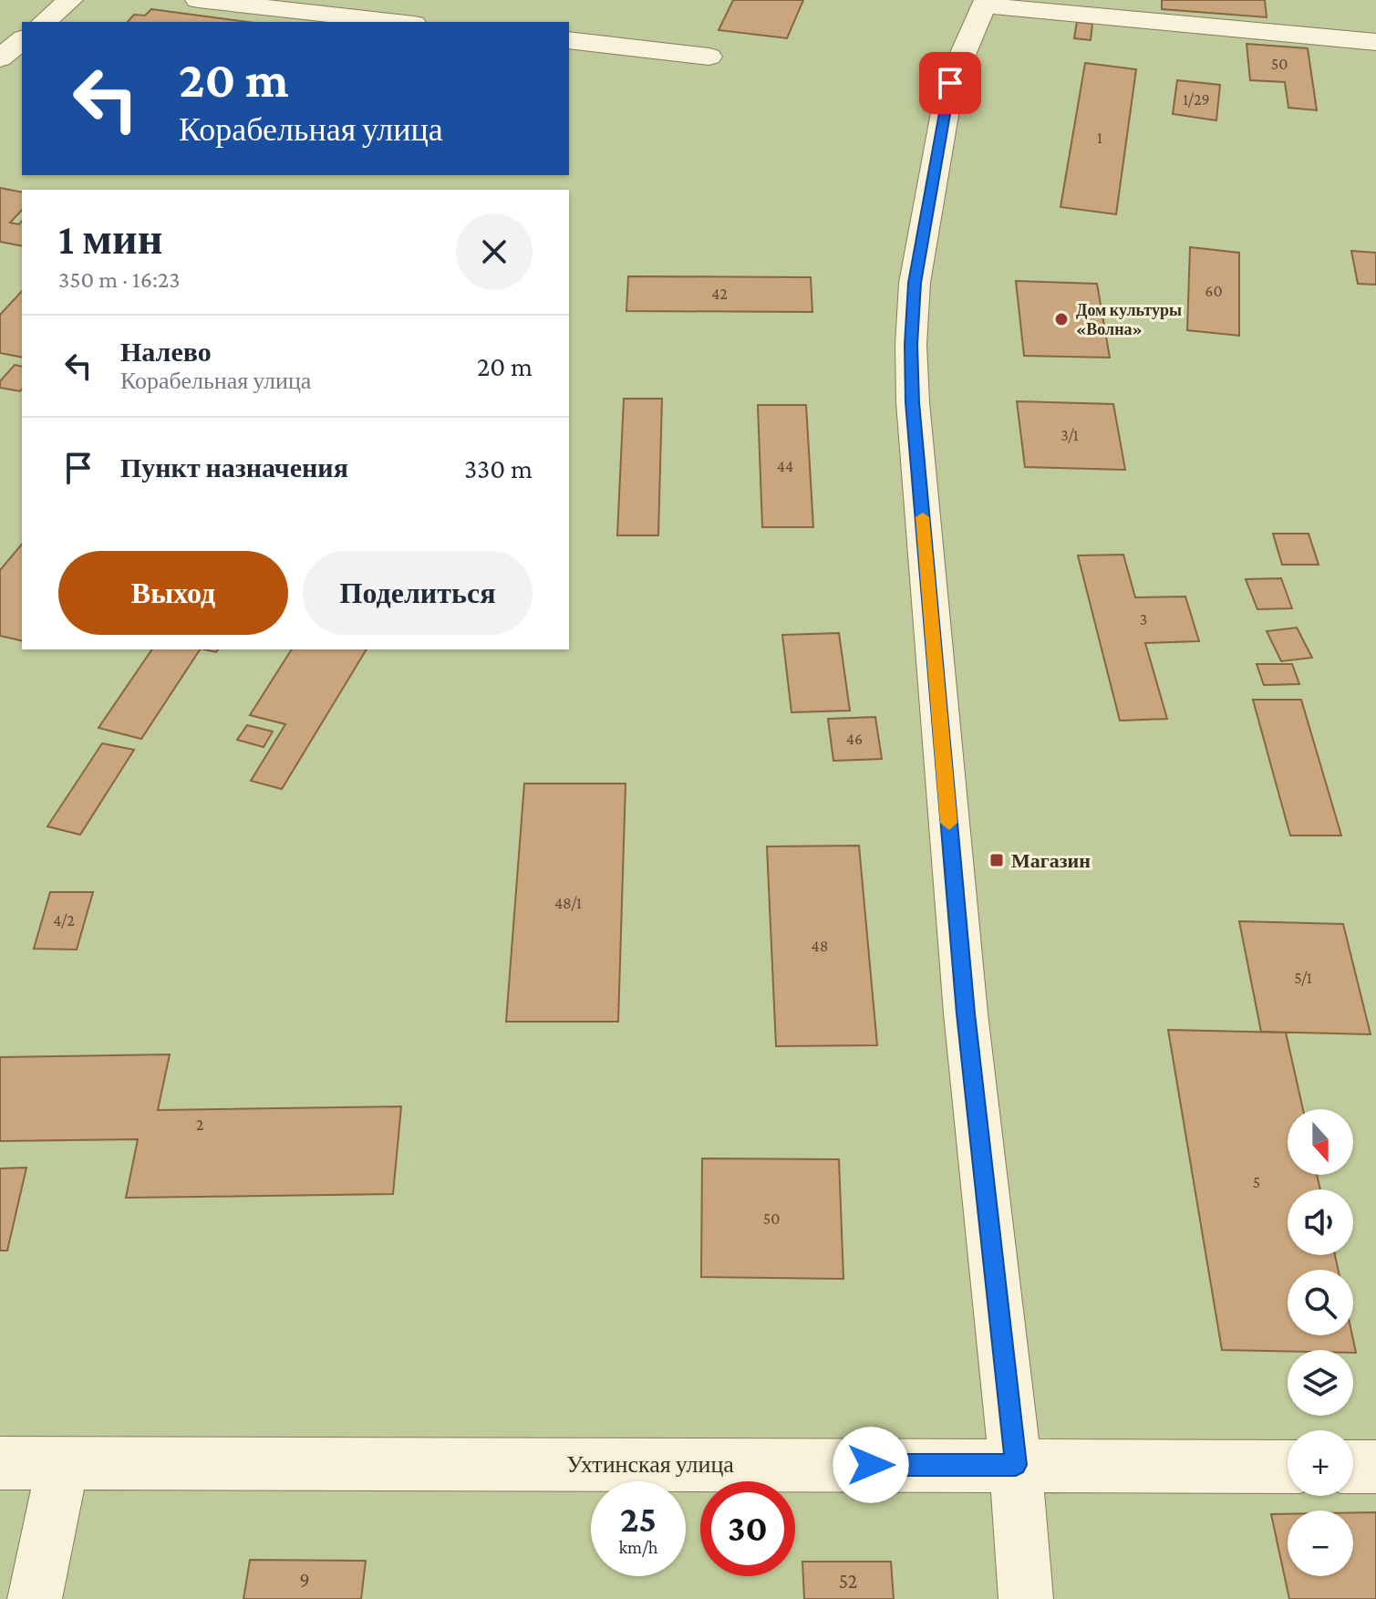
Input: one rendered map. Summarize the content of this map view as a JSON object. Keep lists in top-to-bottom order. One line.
{"streets":{"street":["Ухтинская улица"]},"places":{"other":["Дом культуры «Волна»"],"transit":["Магазин"]},"house_numbers":["50","1/29","1","60","42","3/1","44","3","46","48/1","4/2","48","5/1","2","5","50","9","52"],"north":"bottom","page":{"turn":["20 m","Корабельная улица"],"heading":["1 мин","350 m · 16:23"],"list":[{"name":"Налево","note":"Корабельная улица","value":"20 m"},{"name":"Пункт назначения","value":"330 m"}],"buttons":["Выход","Поделиться"],"map_buttons":["+","−"],"speed":"25 km/h","limit":"30"}}
